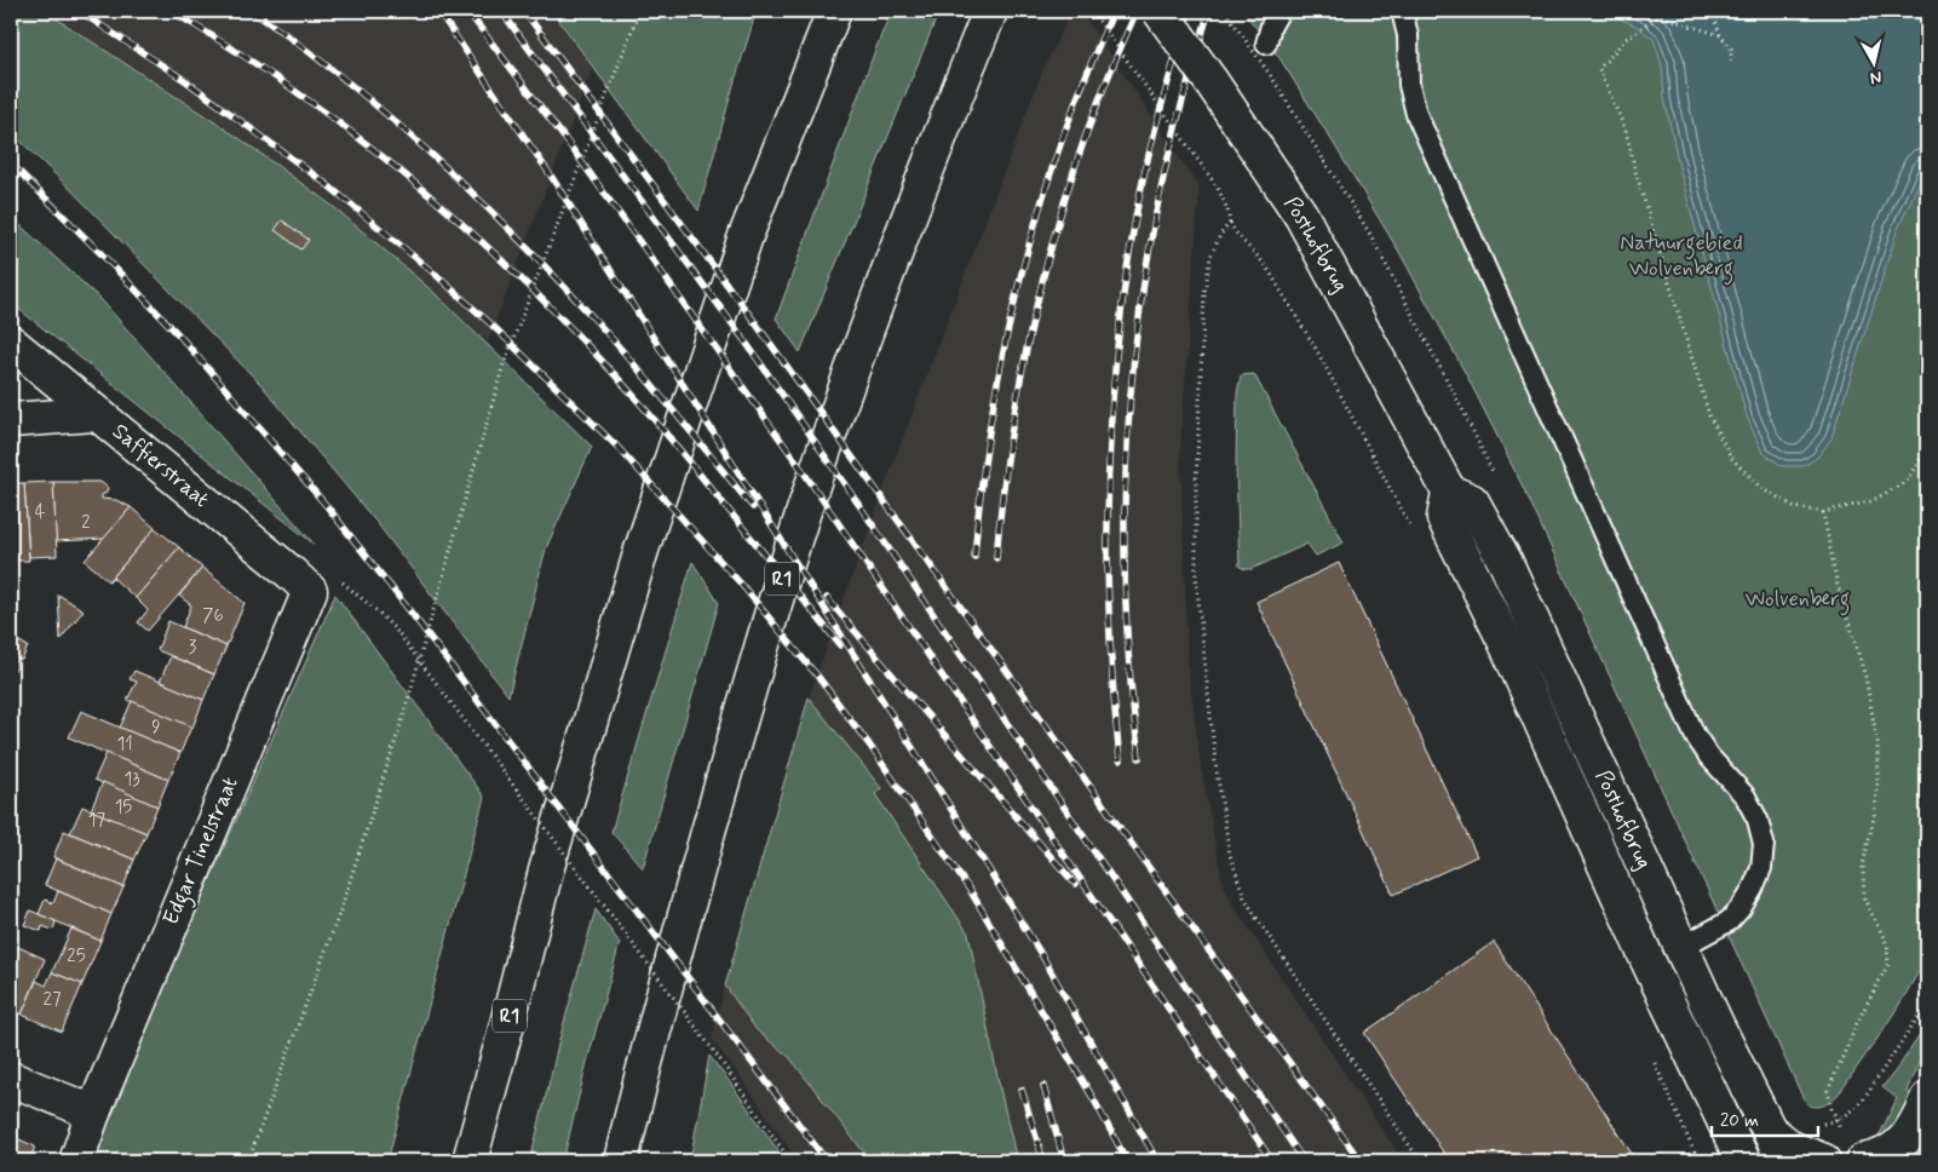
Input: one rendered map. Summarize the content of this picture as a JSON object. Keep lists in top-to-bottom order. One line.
{"streets":{"main road":["Posthofbrug","Saffierstraat","R1","Edgar Tinelstraat"]},"crossings":[["Saffierstraat","Edgar Tinelstraat"]],"parks":["Natuurgebied Wolvenberg","Wolvenberg"],"house_numbers":["4","2","76","3","9","11","13","15","17","25","27"],"scale_bar":"20 m","north":"bottom"}
